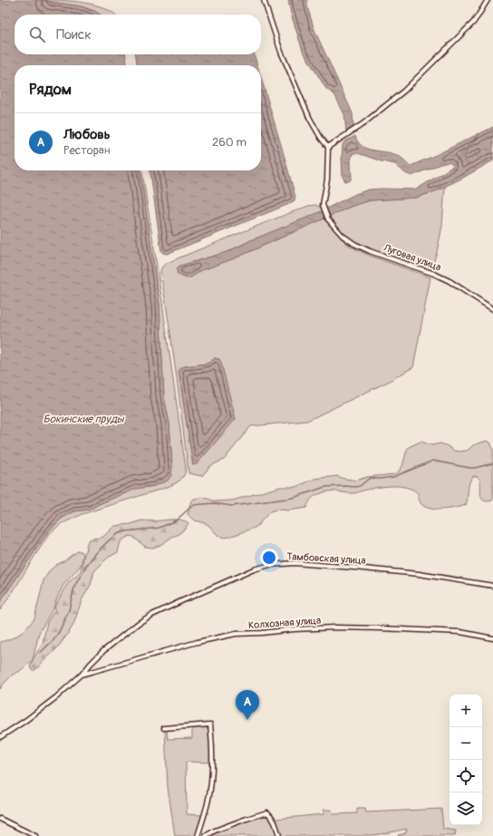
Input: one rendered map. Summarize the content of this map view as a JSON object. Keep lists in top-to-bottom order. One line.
{"streets":{"street":["Луговая улица","Тамбовская улица","Колхозная улица"]},"crossings":[["Тамбовская улица","Колхозная улица"]],"water":["Бокинские пруды"],"page":{"search":"Поиск","heading":"Рядом","list":[{"mark":"A","name":"Любовь","note":"Ресторан","value":"260 m"}],"pins":"A","map_buttons":["+","−"]}}
